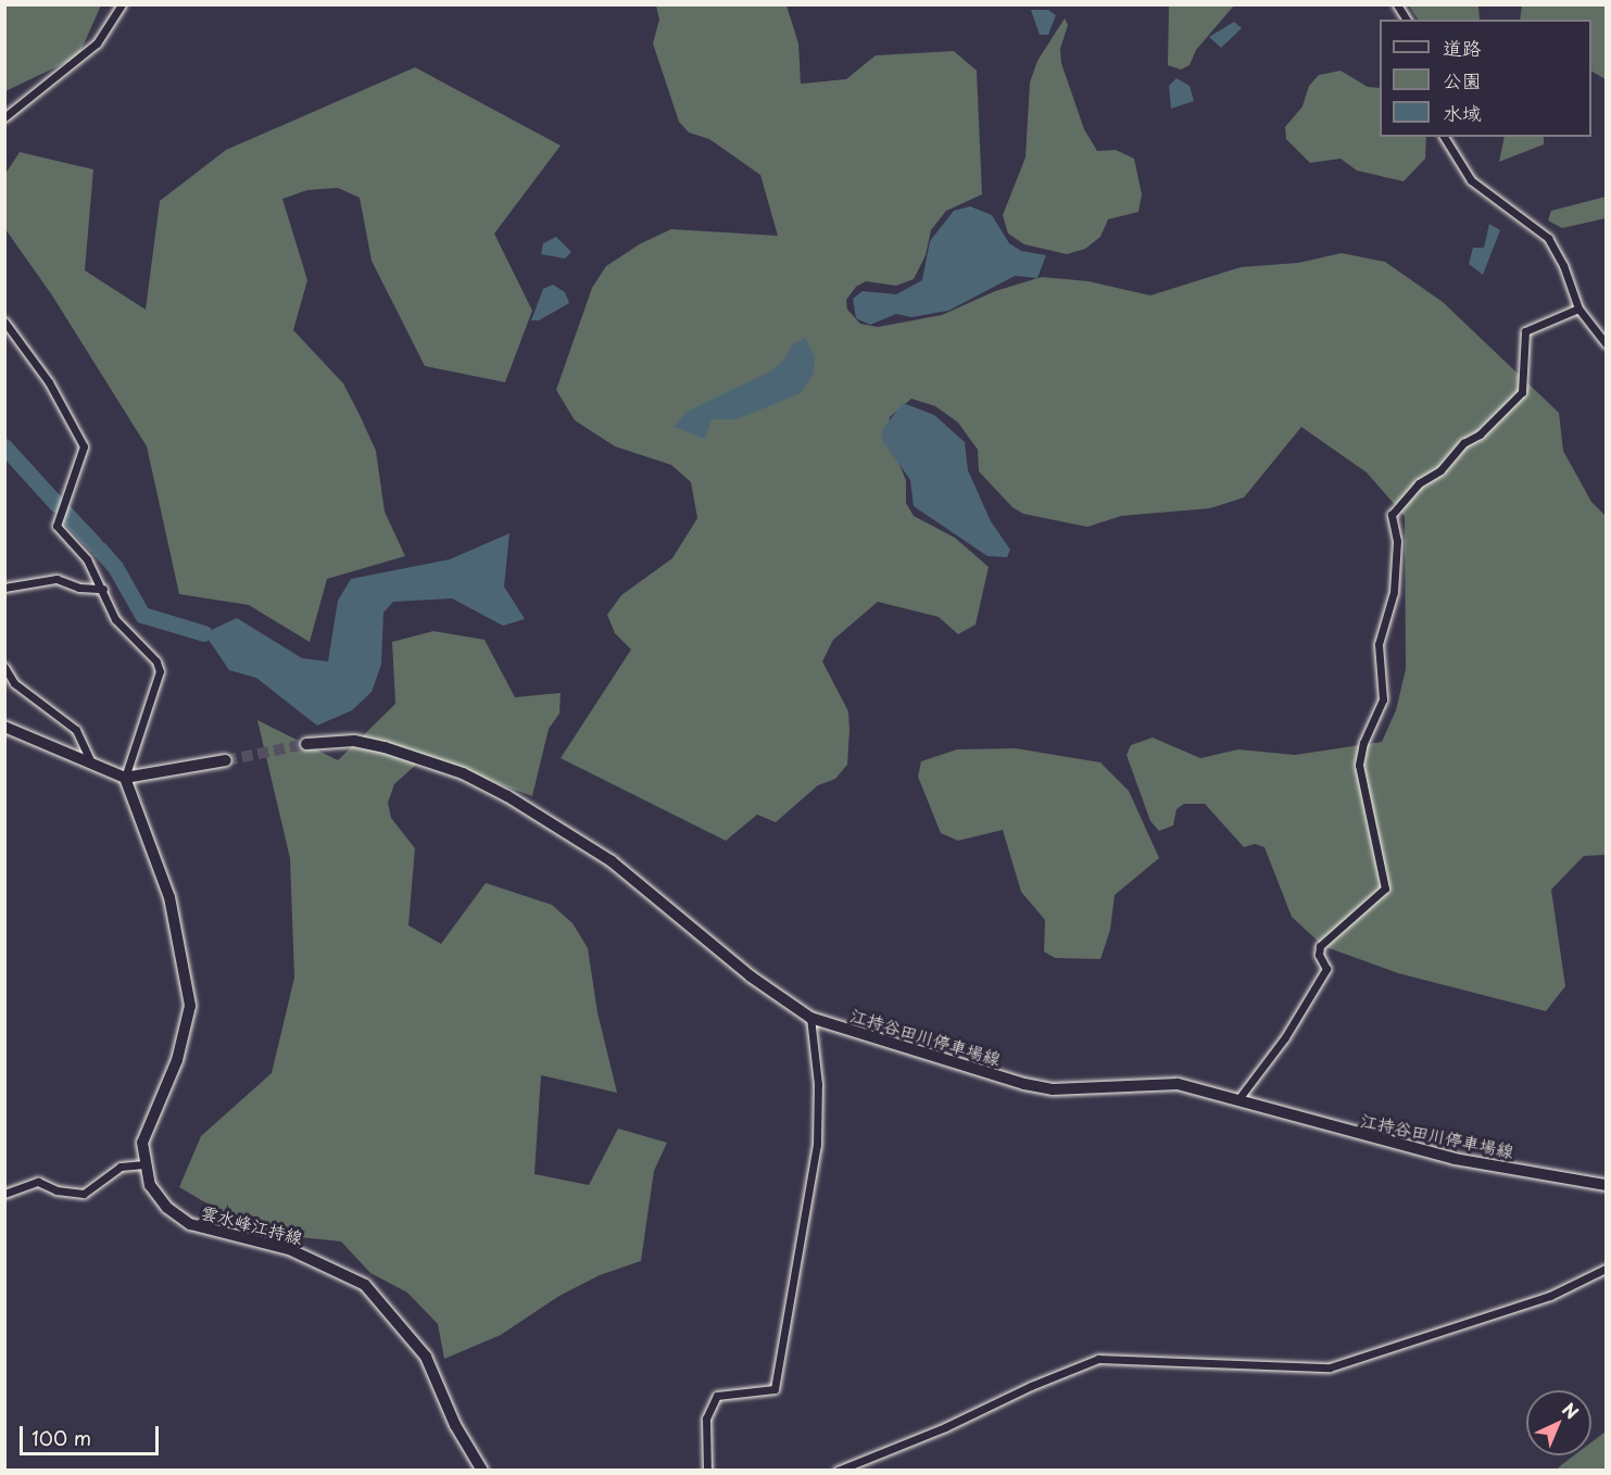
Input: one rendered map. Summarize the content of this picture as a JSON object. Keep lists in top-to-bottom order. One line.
{"streets":{"main road":["江持谷田川停車場線","雲水峰江持線"]},"legend":["道路","公園","水域"],"scale_bar":"100 m","north":"top right"}
